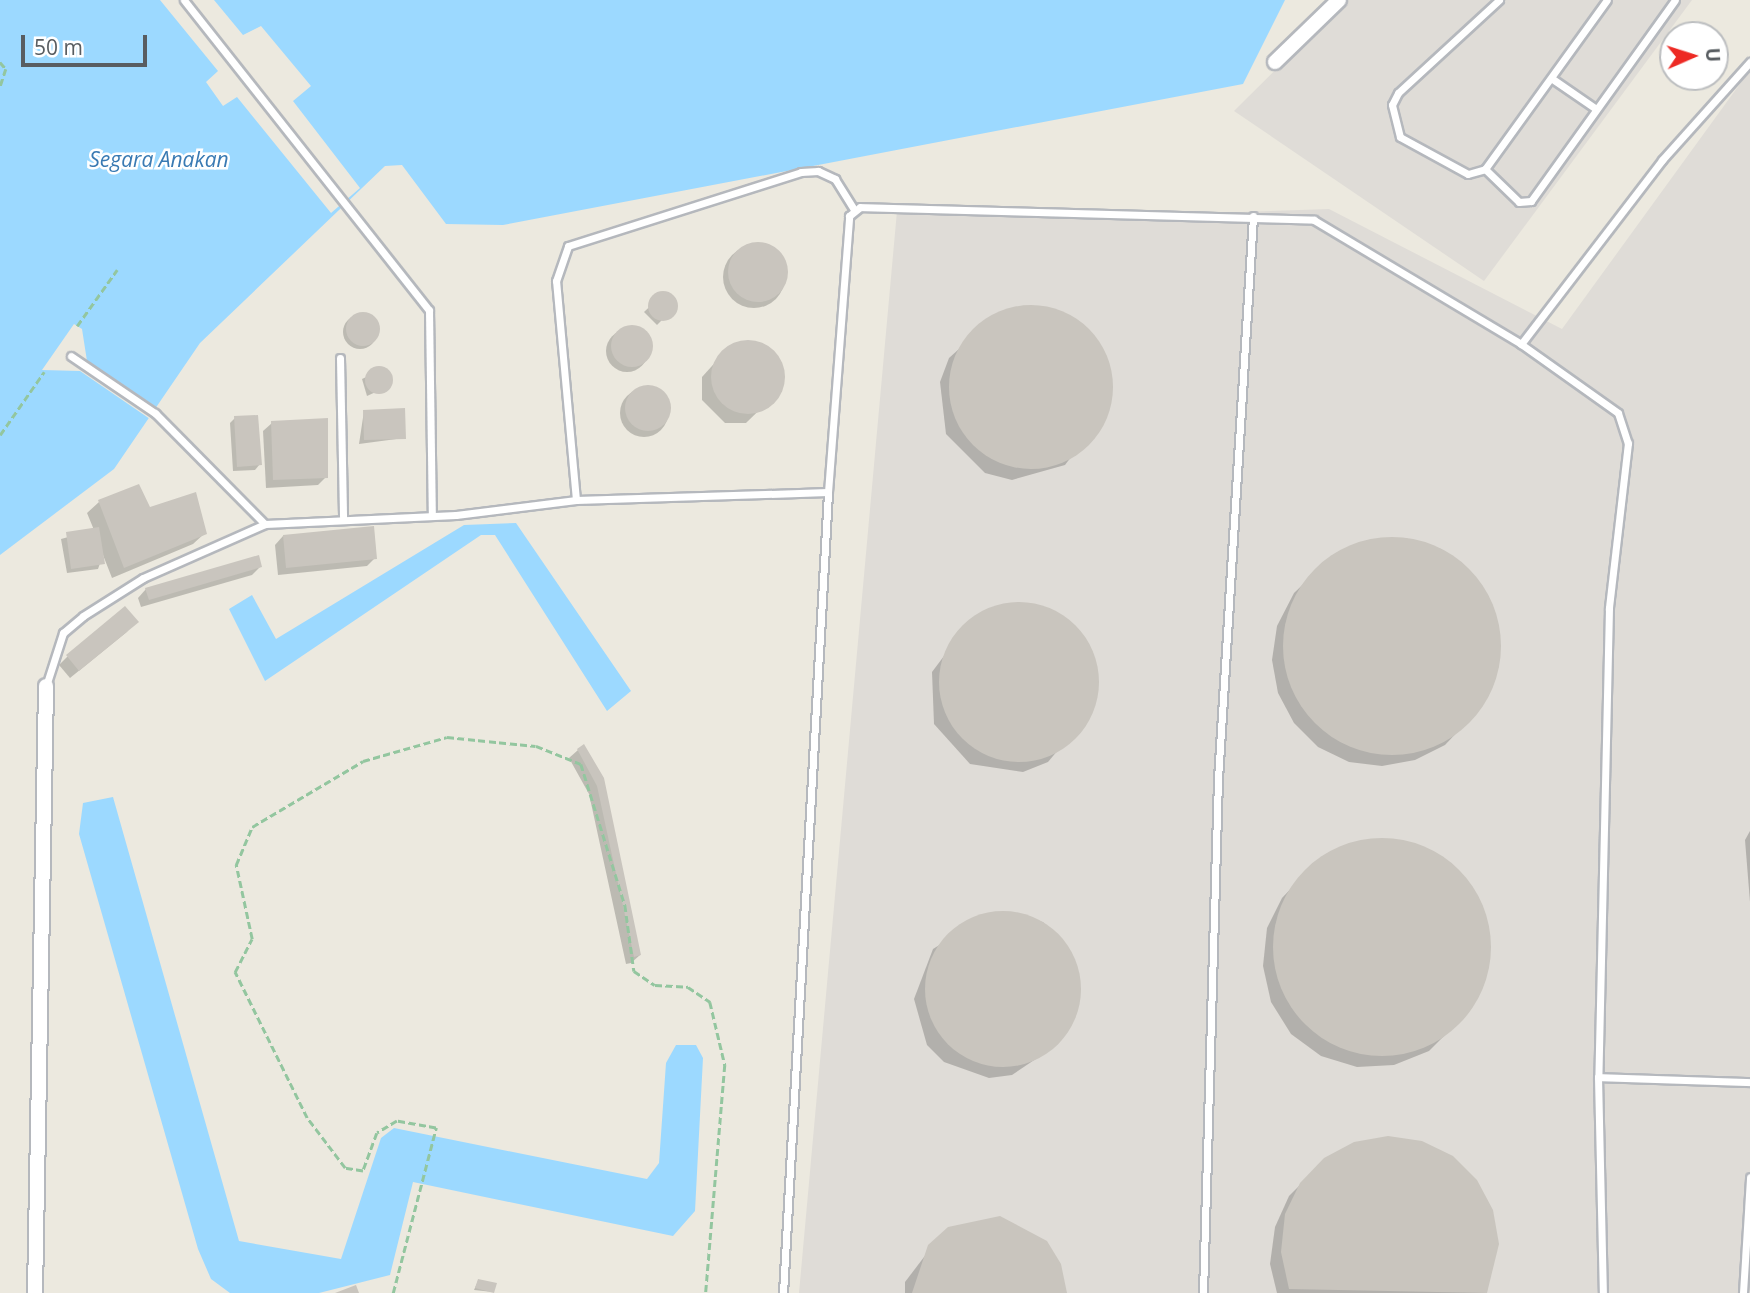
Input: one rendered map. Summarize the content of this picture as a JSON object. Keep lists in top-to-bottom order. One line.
{"water":["Segara Anakan"],"scale_bar":"50 m","north":"right"}
